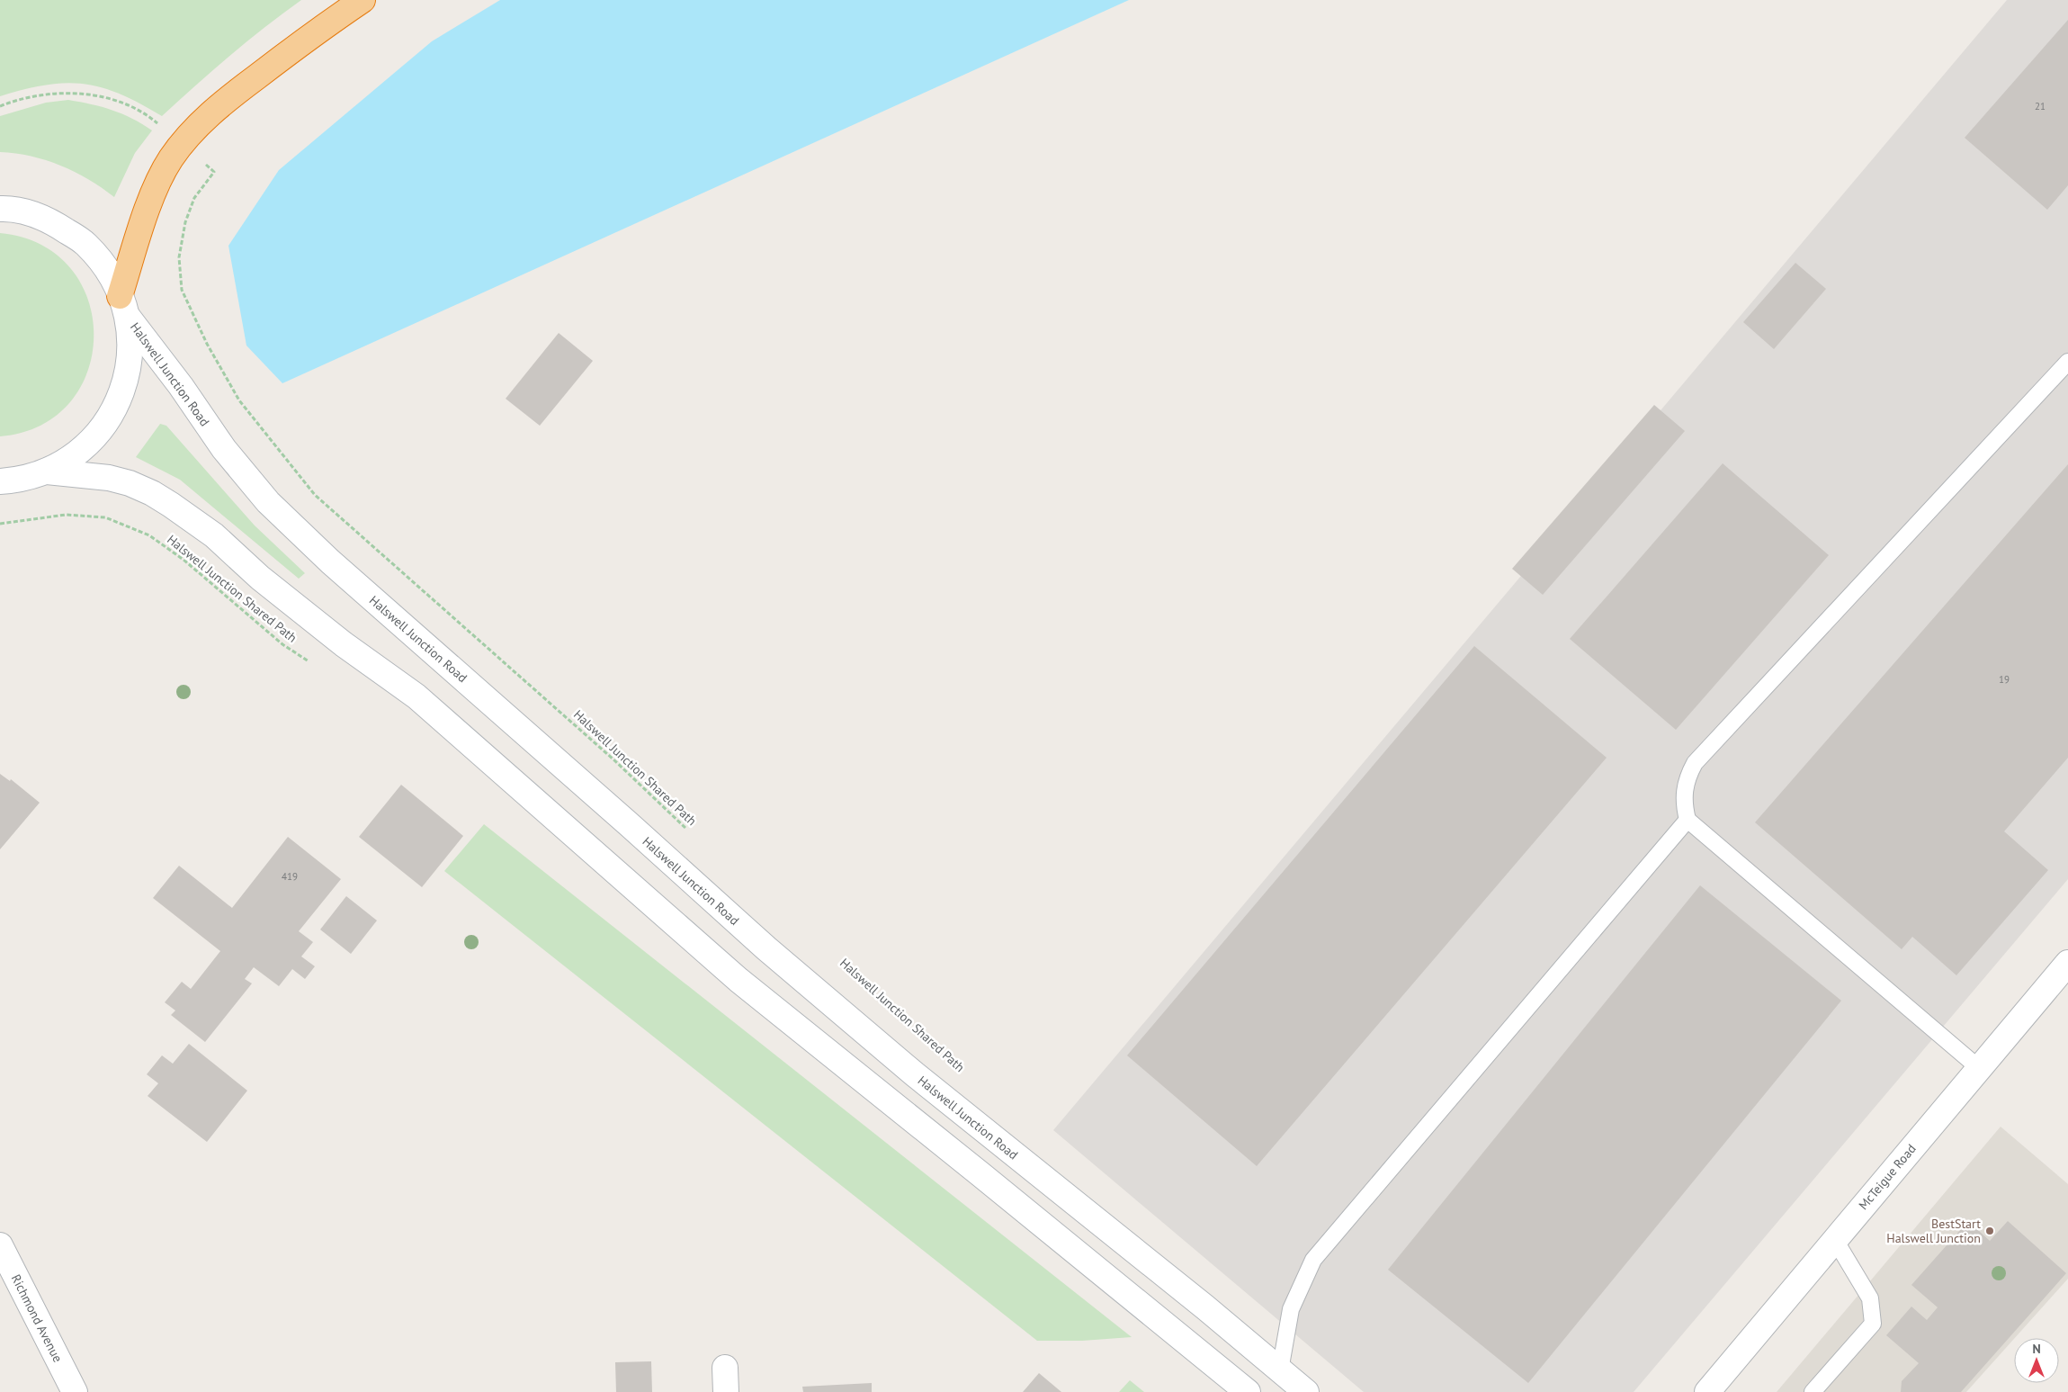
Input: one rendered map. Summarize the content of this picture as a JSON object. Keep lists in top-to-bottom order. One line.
{"streets":{"main road":["Halswell Junction Road","McTeigue Road","Richmond Avenue"],"path":["Halswell Junction Shared Path"]},"places":["BestStart Halswell Junction"],"house_numbers":["21","19","419"],"north":"top"}
